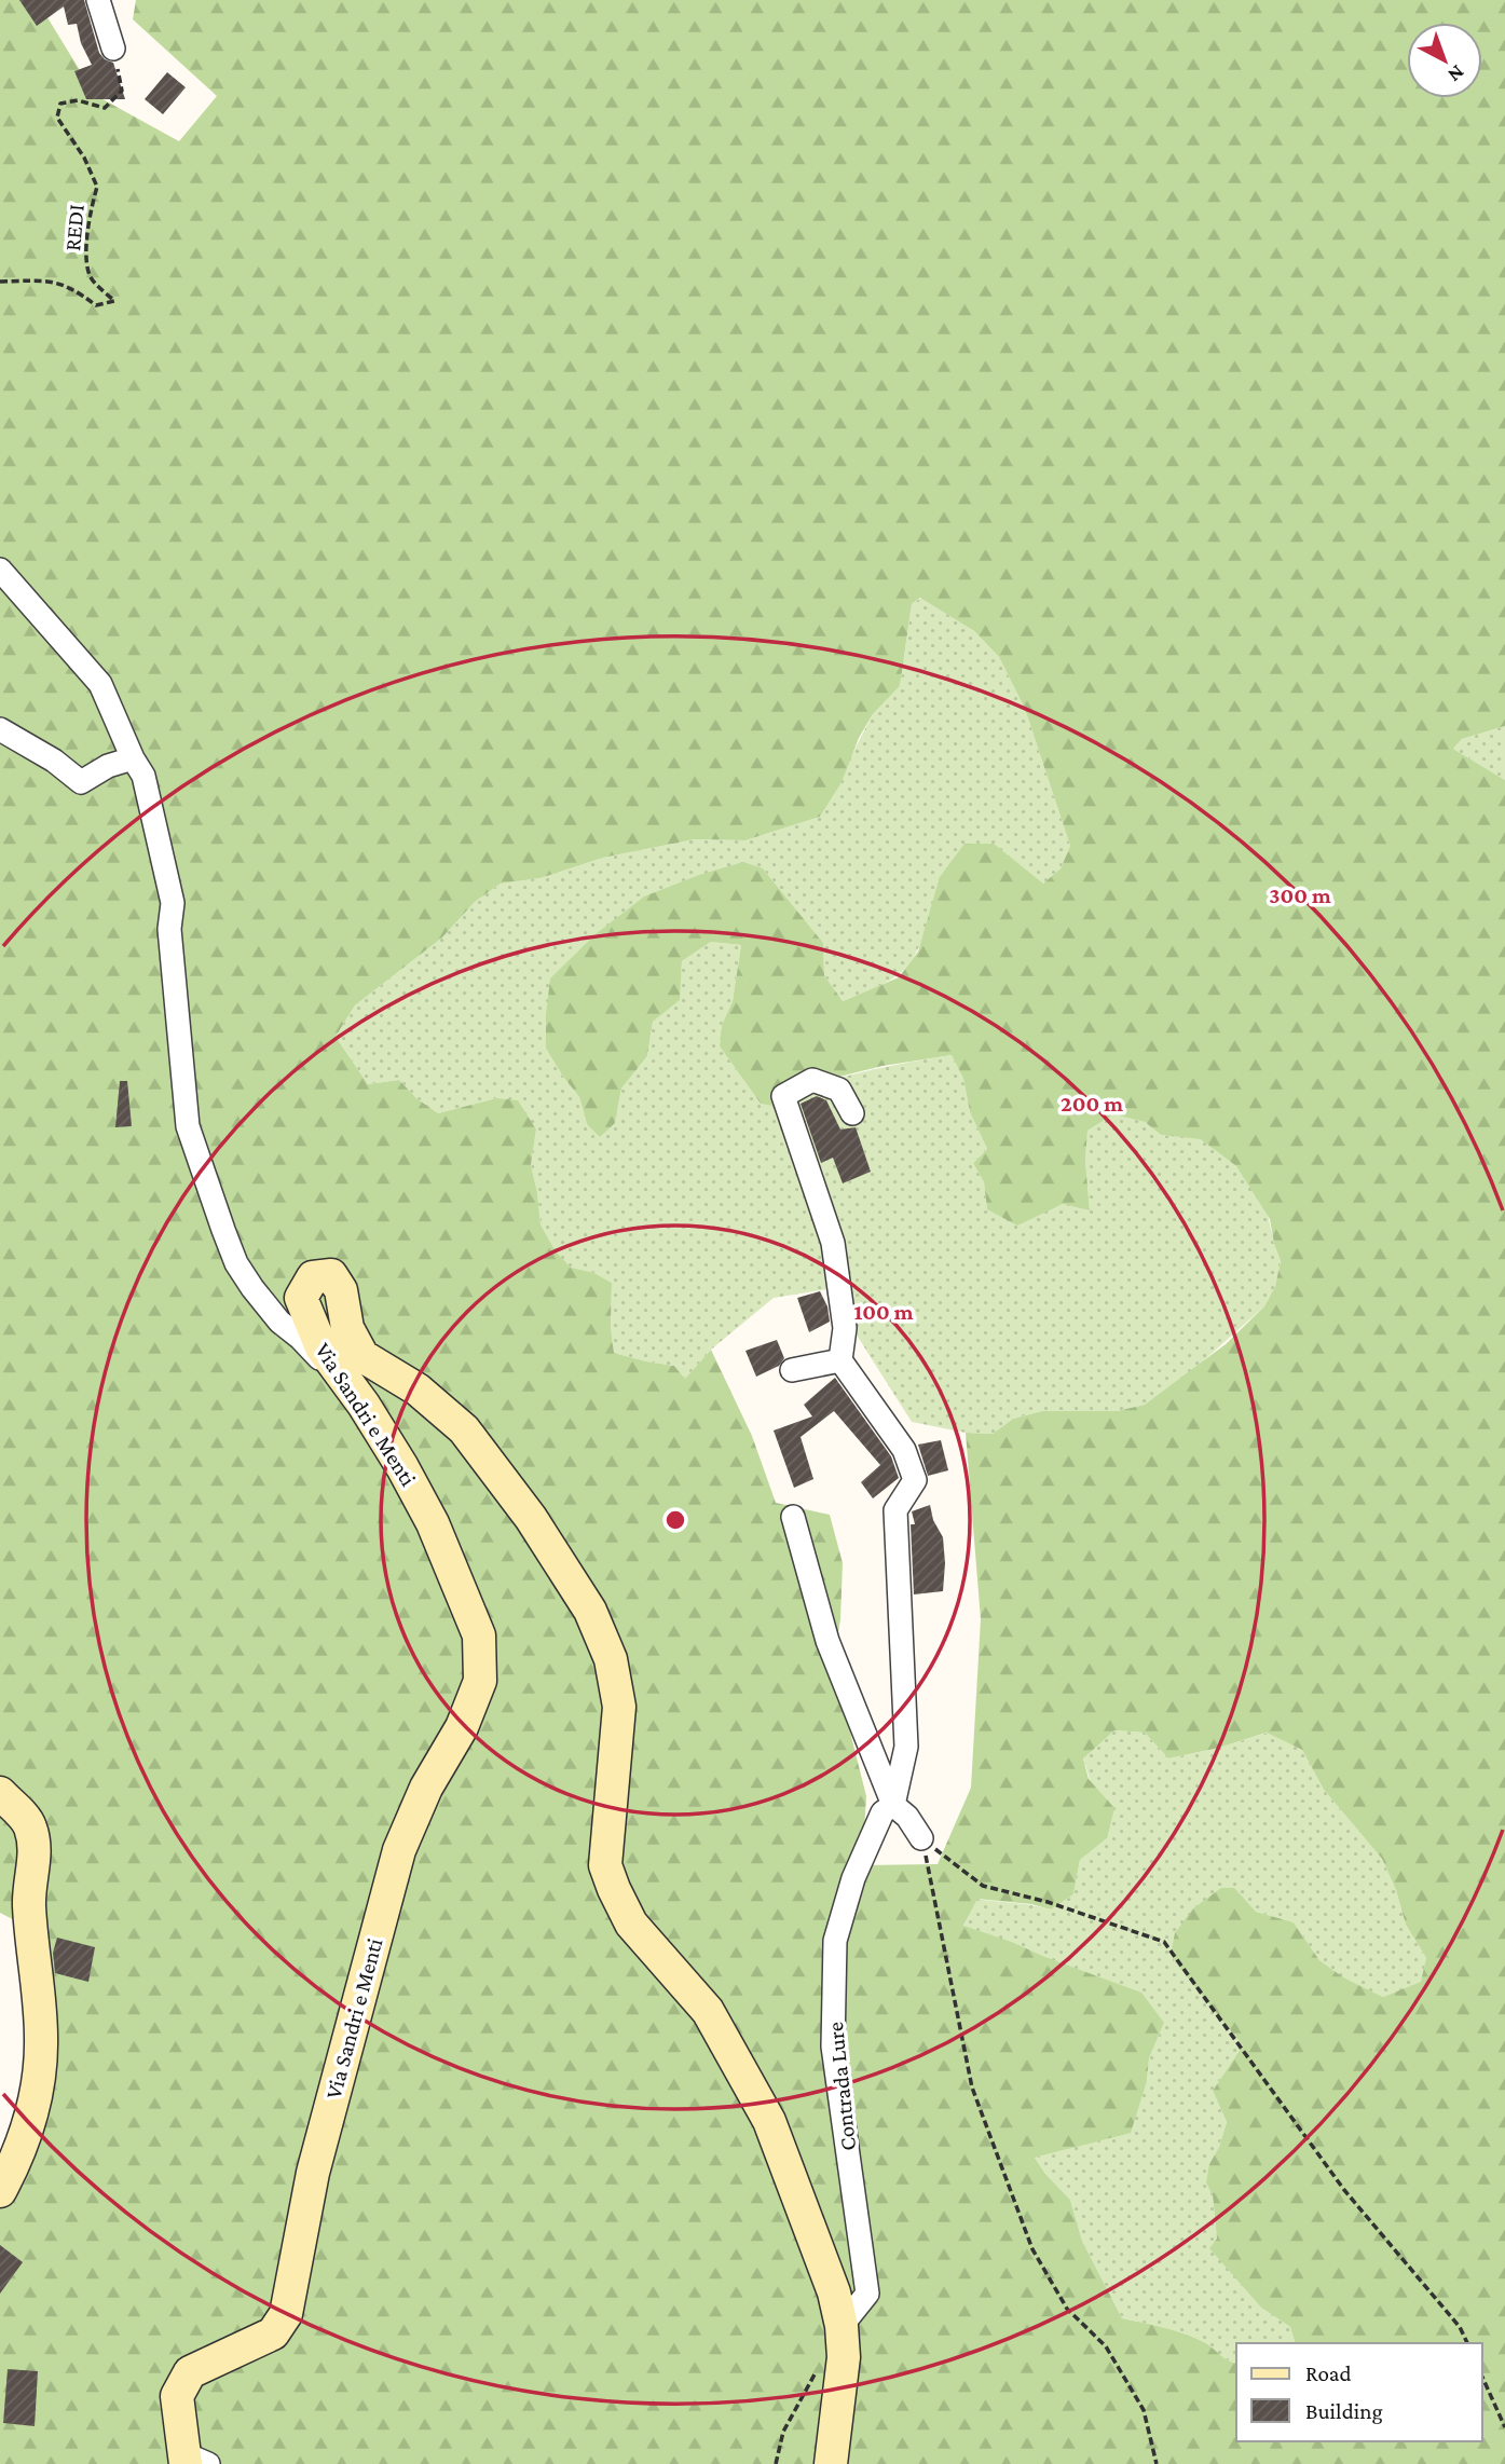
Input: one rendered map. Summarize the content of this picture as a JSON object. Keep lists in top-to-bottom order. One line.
{"streets":{"main road":["Via Sandri e Menti"],"street":["Contrada Lure"],"path":["REDI"]},"crossings":[["Via Sandri e Menti","Contrada Lure"]],"legend":["Road","Building"],"north":"bottom right","rings":["300 m","200 m","100 m"]}
